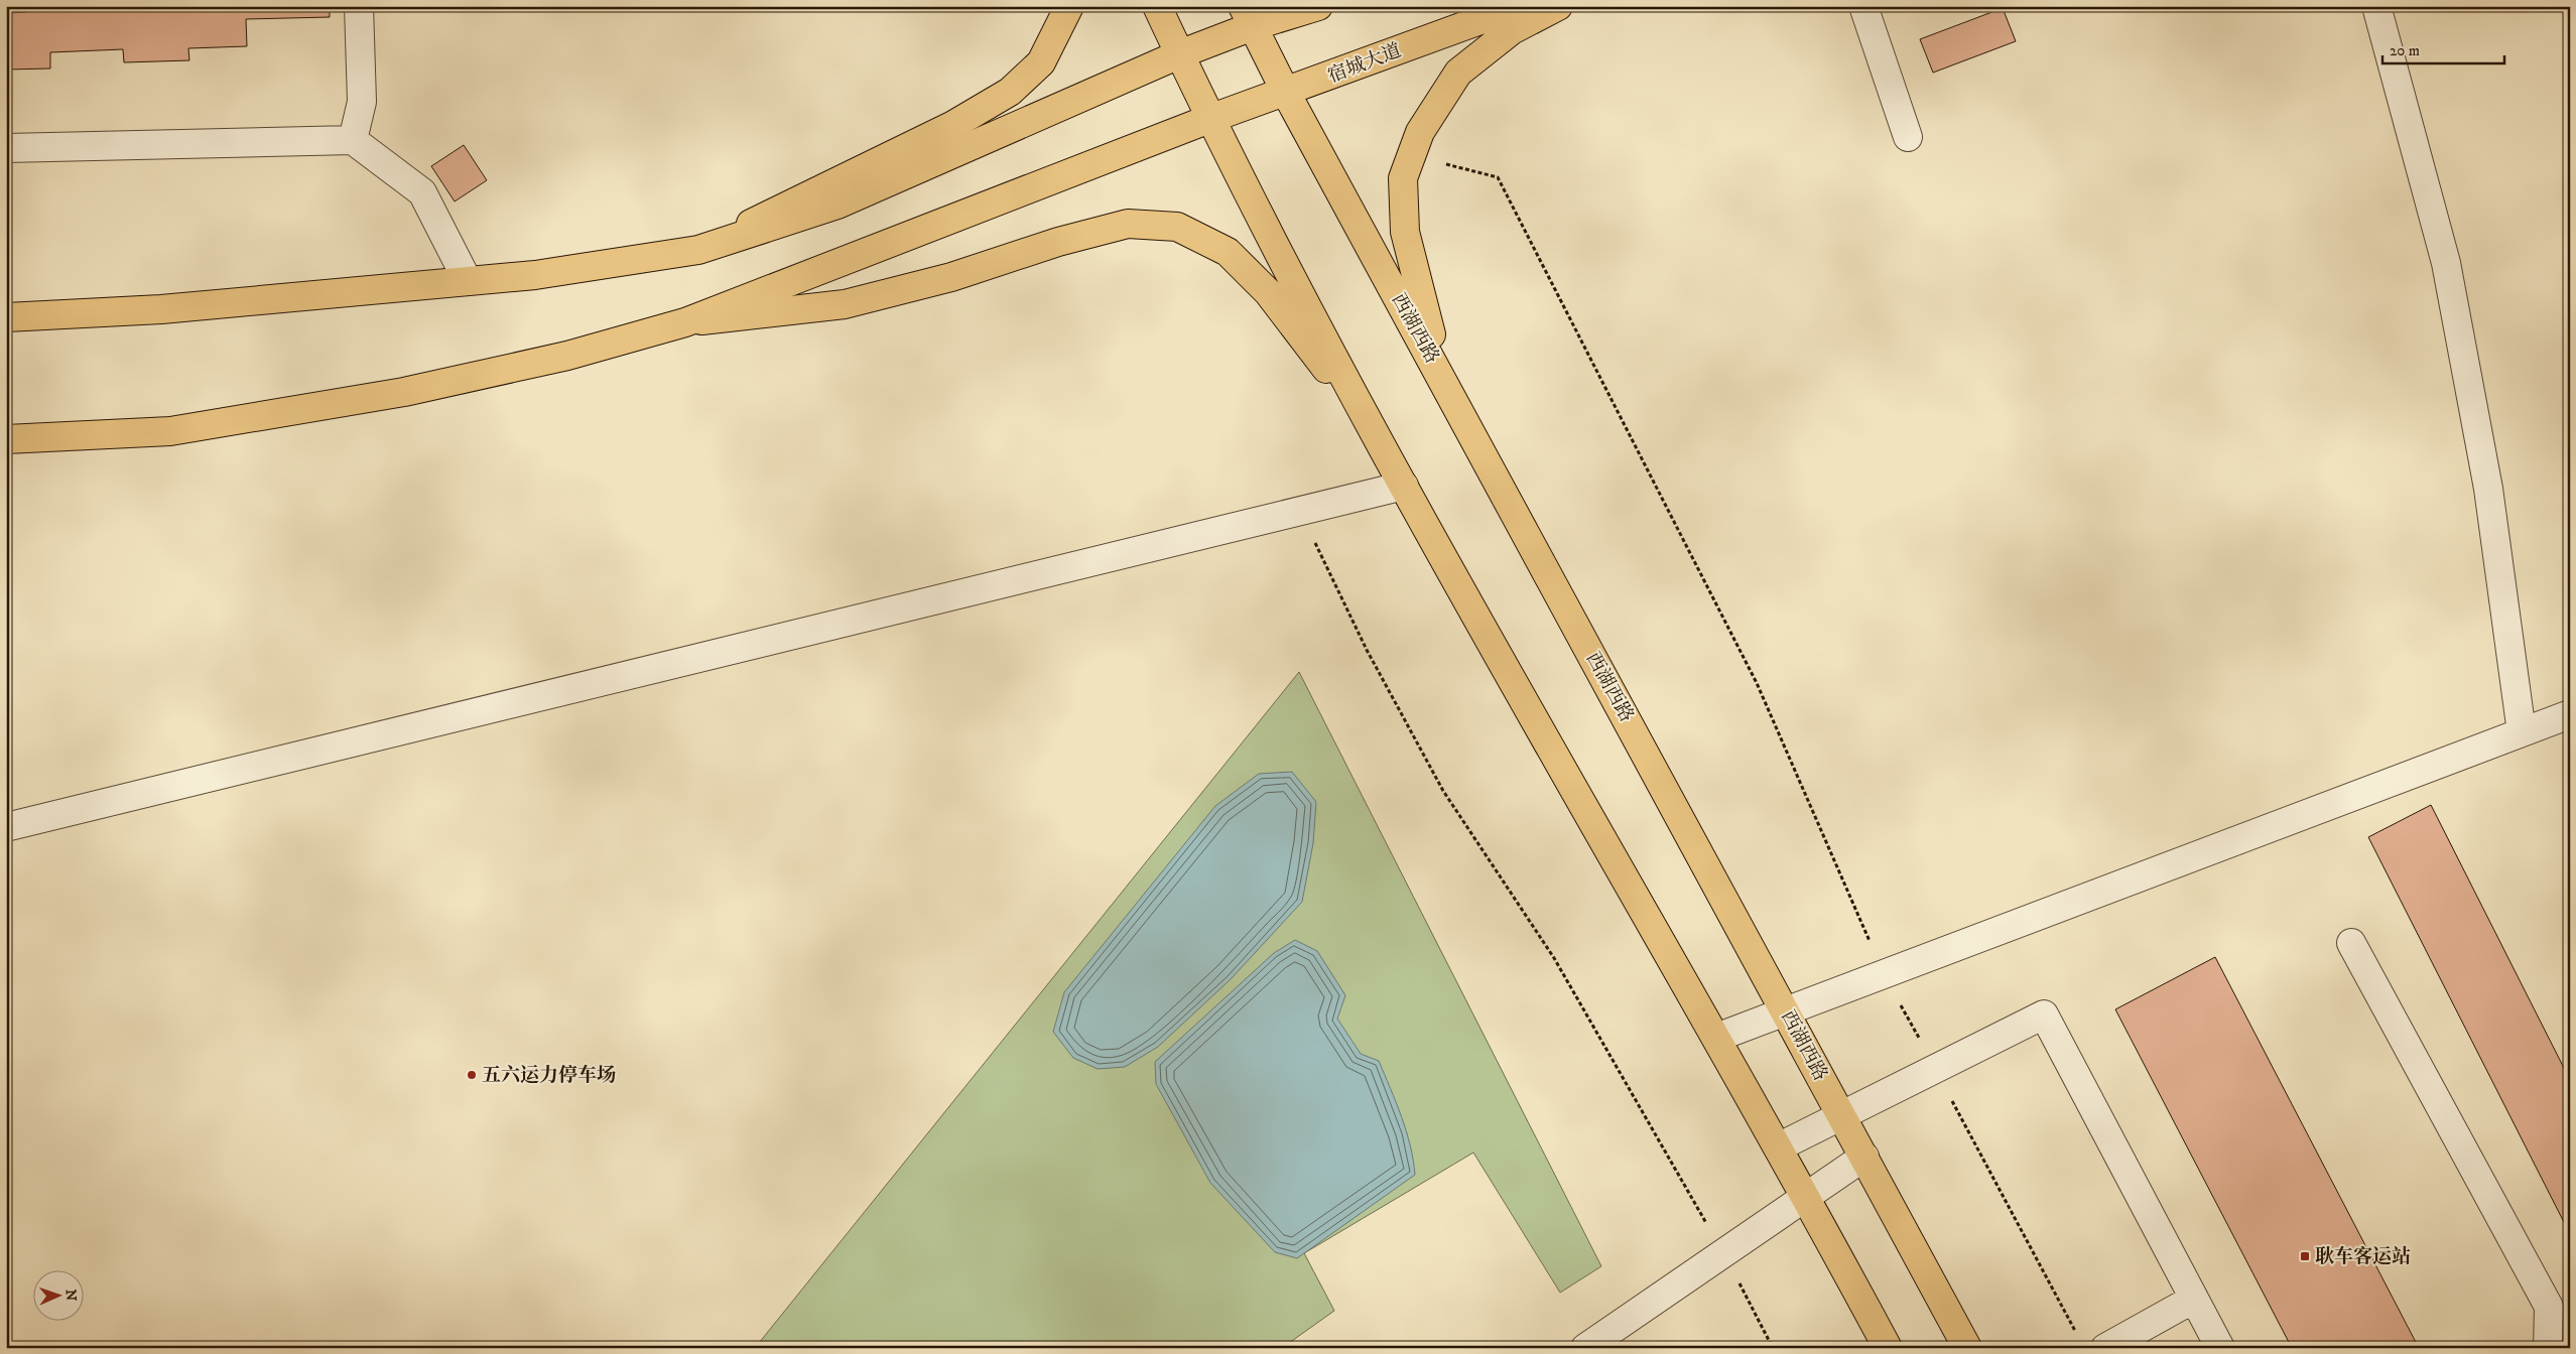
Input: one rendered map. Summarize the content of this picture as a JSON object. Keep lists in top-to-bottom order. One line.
{"streets":{"main road":["宿城大道","西湖西路"]},"crossings":[["宿城大道","西湖西路"]],"places":{"other":["五六运力停车场"],"transit":["耿车客运站"]},"scale_bar":"20 m","north":"right"}
